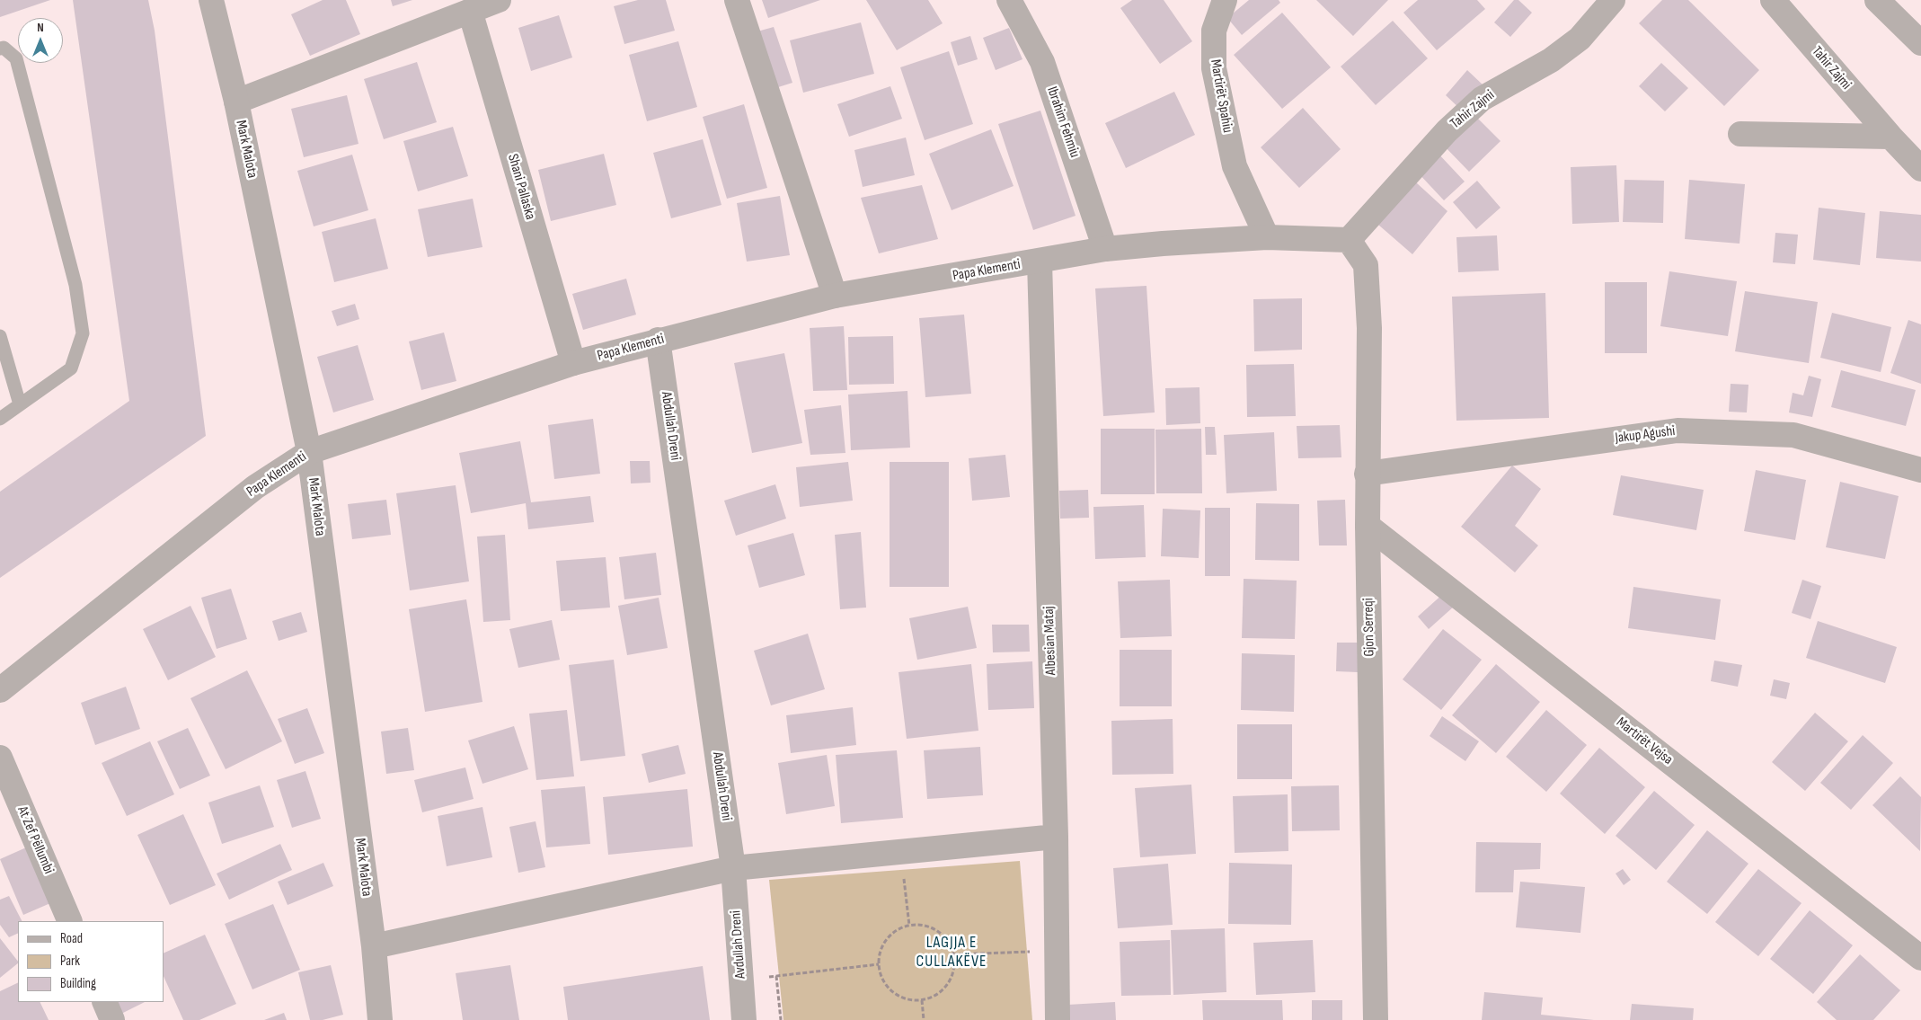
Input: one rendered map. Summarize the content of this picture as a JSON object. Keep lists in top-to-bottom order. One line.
{"streets":{"street":["Tahir Zajmi","Martirët Spahiu","Ibrahim Fehmiu","Mark Malota","Shani Pallaska","Papa Klementi","Abdullah Dreni","Jakup Agushi","Gjon Serreqi","Albesian Mataj","Martirët Vejsa","At Zef Pëllumbi","Avdullah Dreni"]},"crossings":[["Tahir Zajmi","Papa Klementi"],["Tahir Zajmi","Gjon Serreqi"],["Martirët Spahiu","Papa Klementi"],["Ibrahim Fehmiu","Papa Klementi"],["Mark Malota","Papa Klementi"],["Shani Pallaska","Papa Klementi"],["Papa Klementi","Abdullah Dreni"],["Papa Klementi","Gjon Serreqi"],["Papa Klementi","Albesian Mataj"],["Abdullah Dreni","Avdullah Dreni"],["Jakup Agushi","Gjon Serreqi"],["Gjon Serreqi","Martirët Vejsa"]],"districts":["LAGJJA E CULLAKËVE"],"legend":["Road","Park","Building"],"north":"top"}
